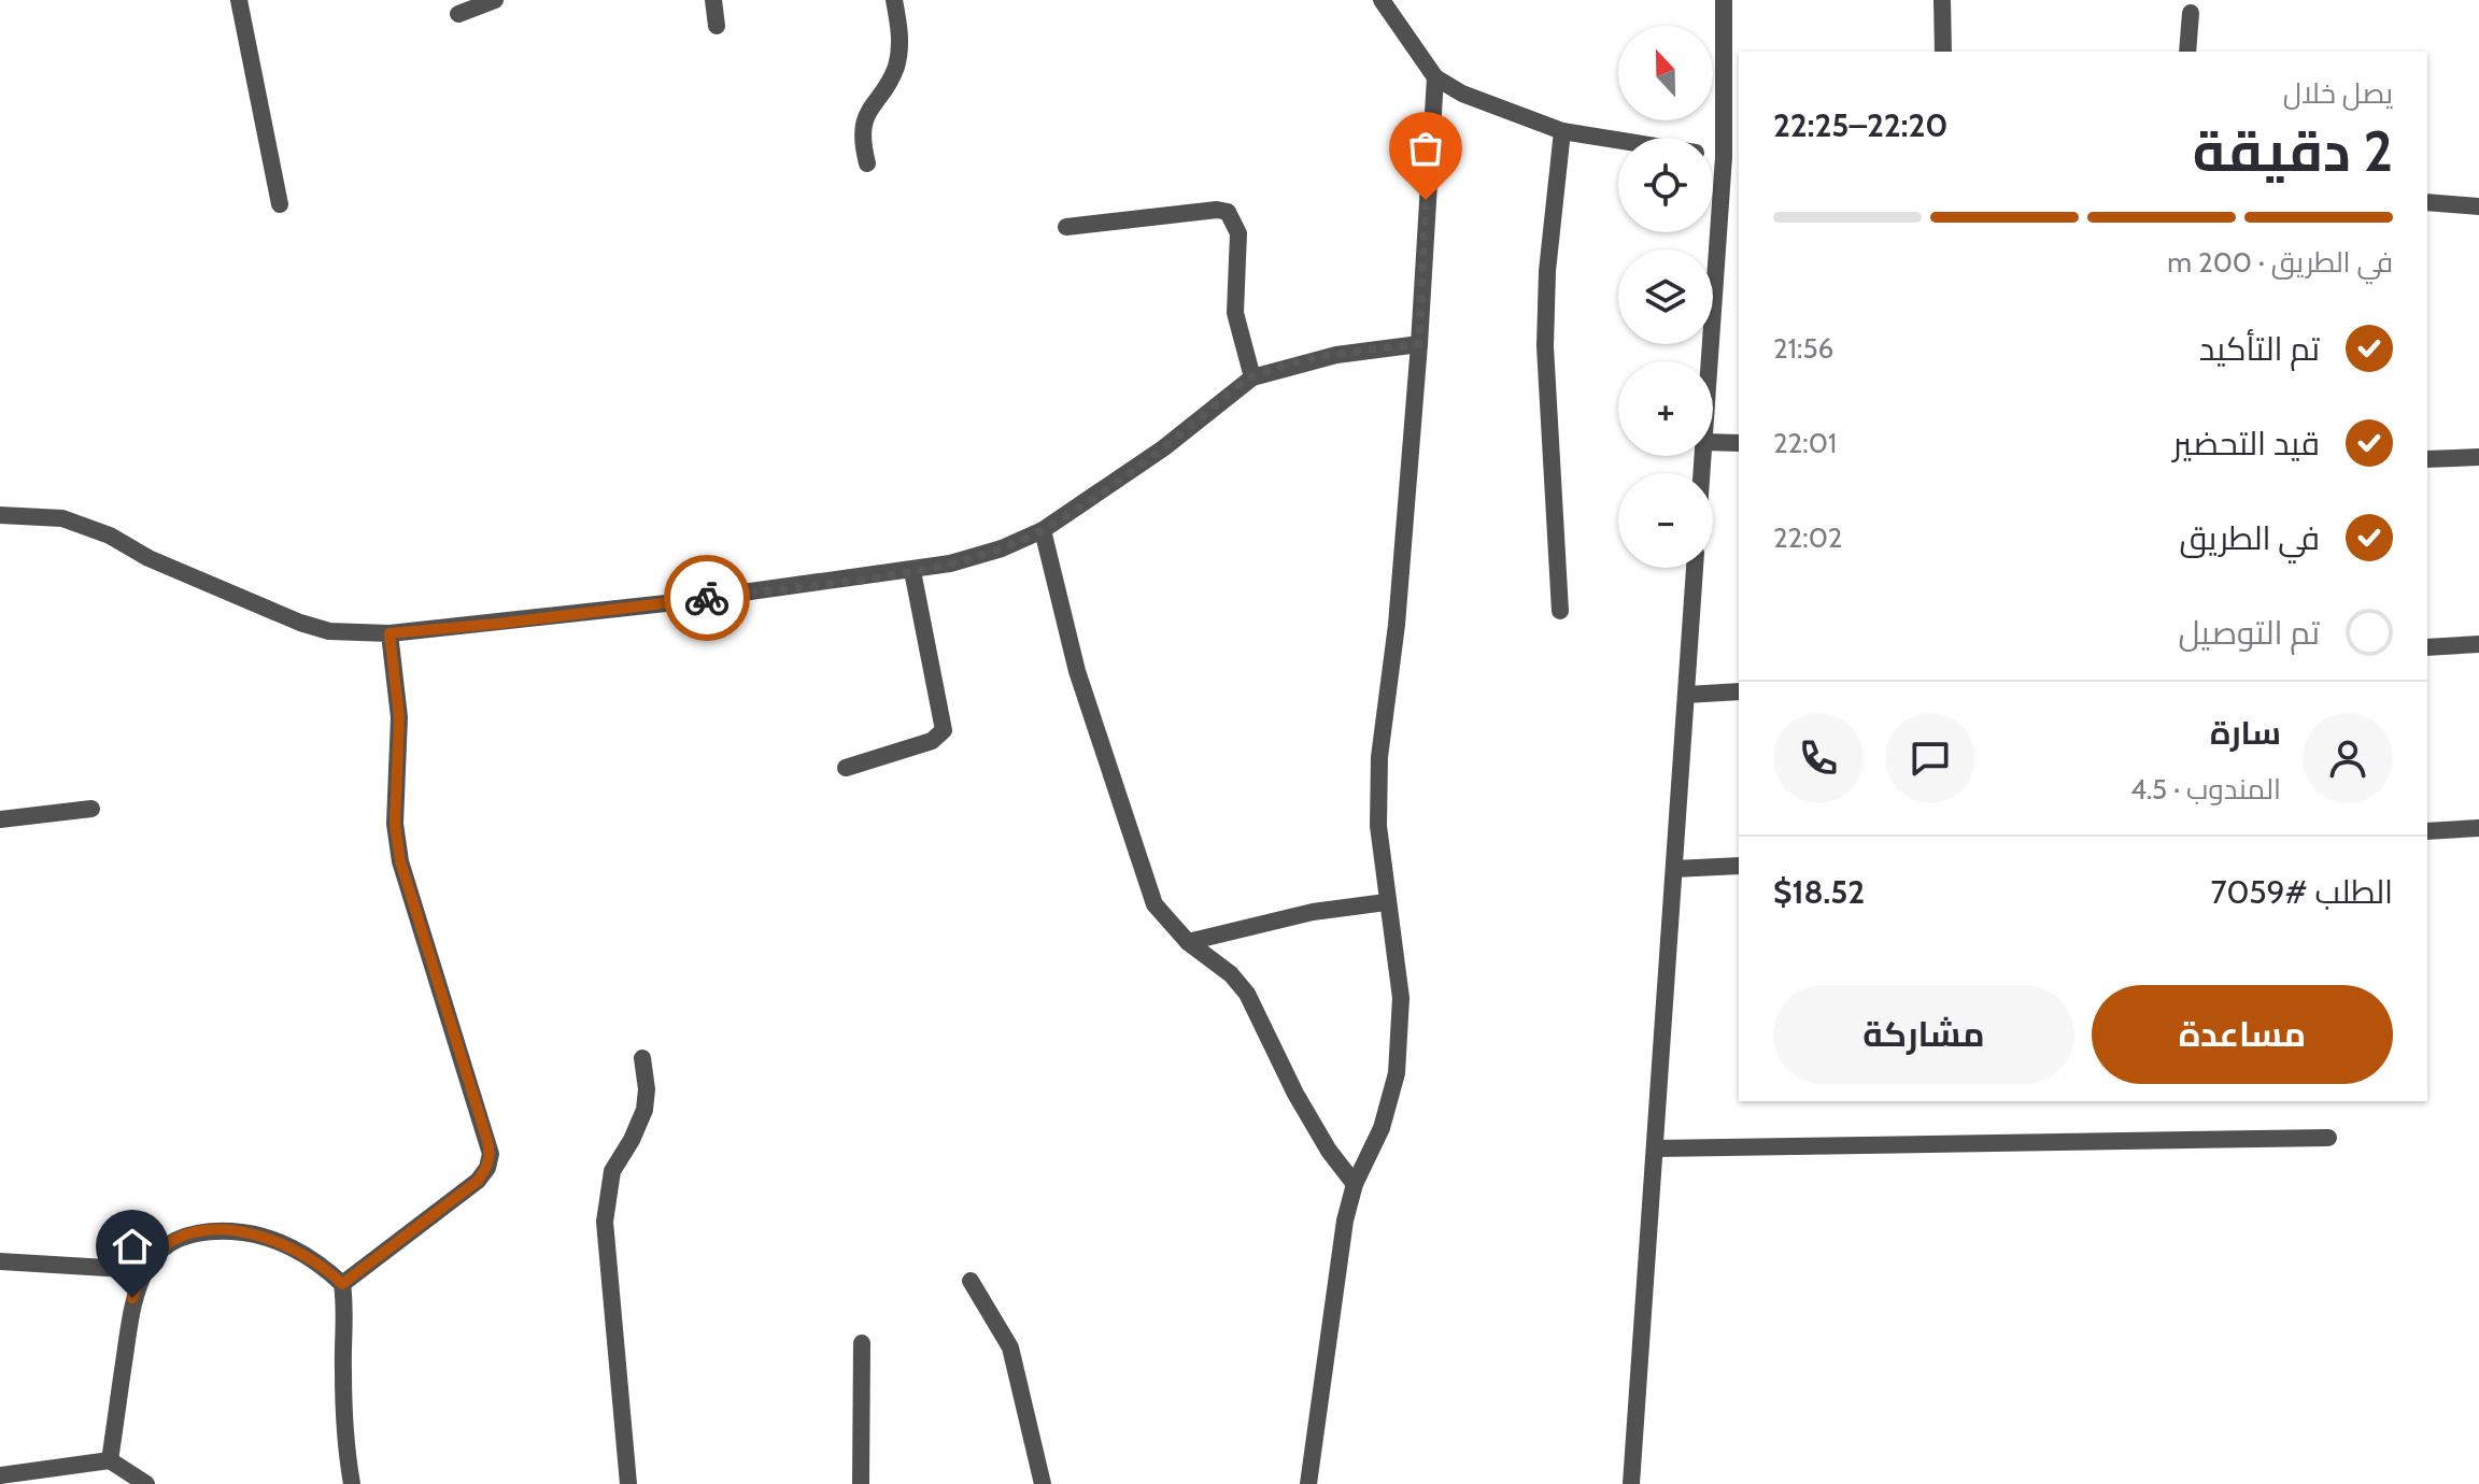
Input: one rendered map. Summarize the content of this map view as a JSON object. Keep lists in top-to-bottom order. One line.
{"north":"top","page":{"map_buttons":["+","−"],"heading":["2 دقيقة","يصل خلال","22:20–22:25"],"panel":["سارة","المندوب · 4.5","الطلب #7059","$18.52"],"bar":"في الطريق · 200 m","list":[["تم التأكيد","21:56"],["قيد التحضير","22:01"],["في الطريق","22:02"],"تم التوصيل"],"buttons":["مساعدة","مشاركة"]}}
